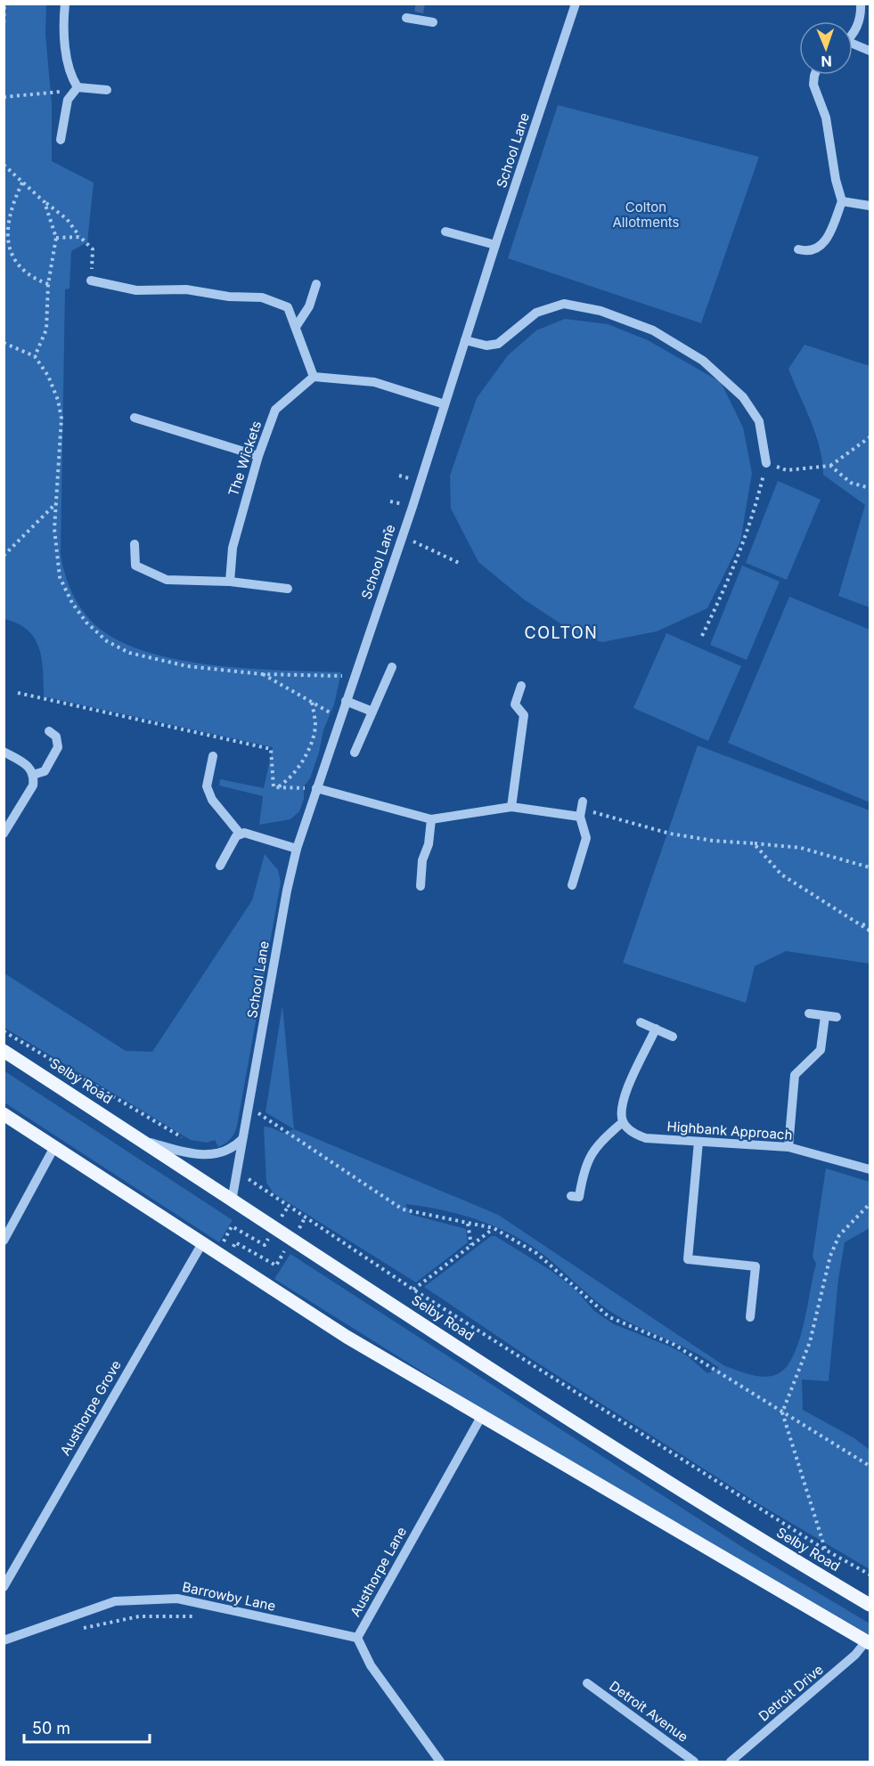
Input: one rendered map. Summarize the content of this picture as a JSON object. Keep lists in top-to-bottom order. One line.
{"streets":{"main road":["Selby Road"],"street":["School Lane","The Wickets","Highbank Approach","Austhorpe Grove","Austhorpe Lane","Barrowby Lane","Detroit Drive","Detroit Avenue"]},"crossings":[["School Lane","Selby Road"],["Austhorpe Lane","Barrowby Lane"]],"districts":["COLTON"],"parks":["Colton Allotments"],"scale_bar":"50 m","north":"bottom"}
